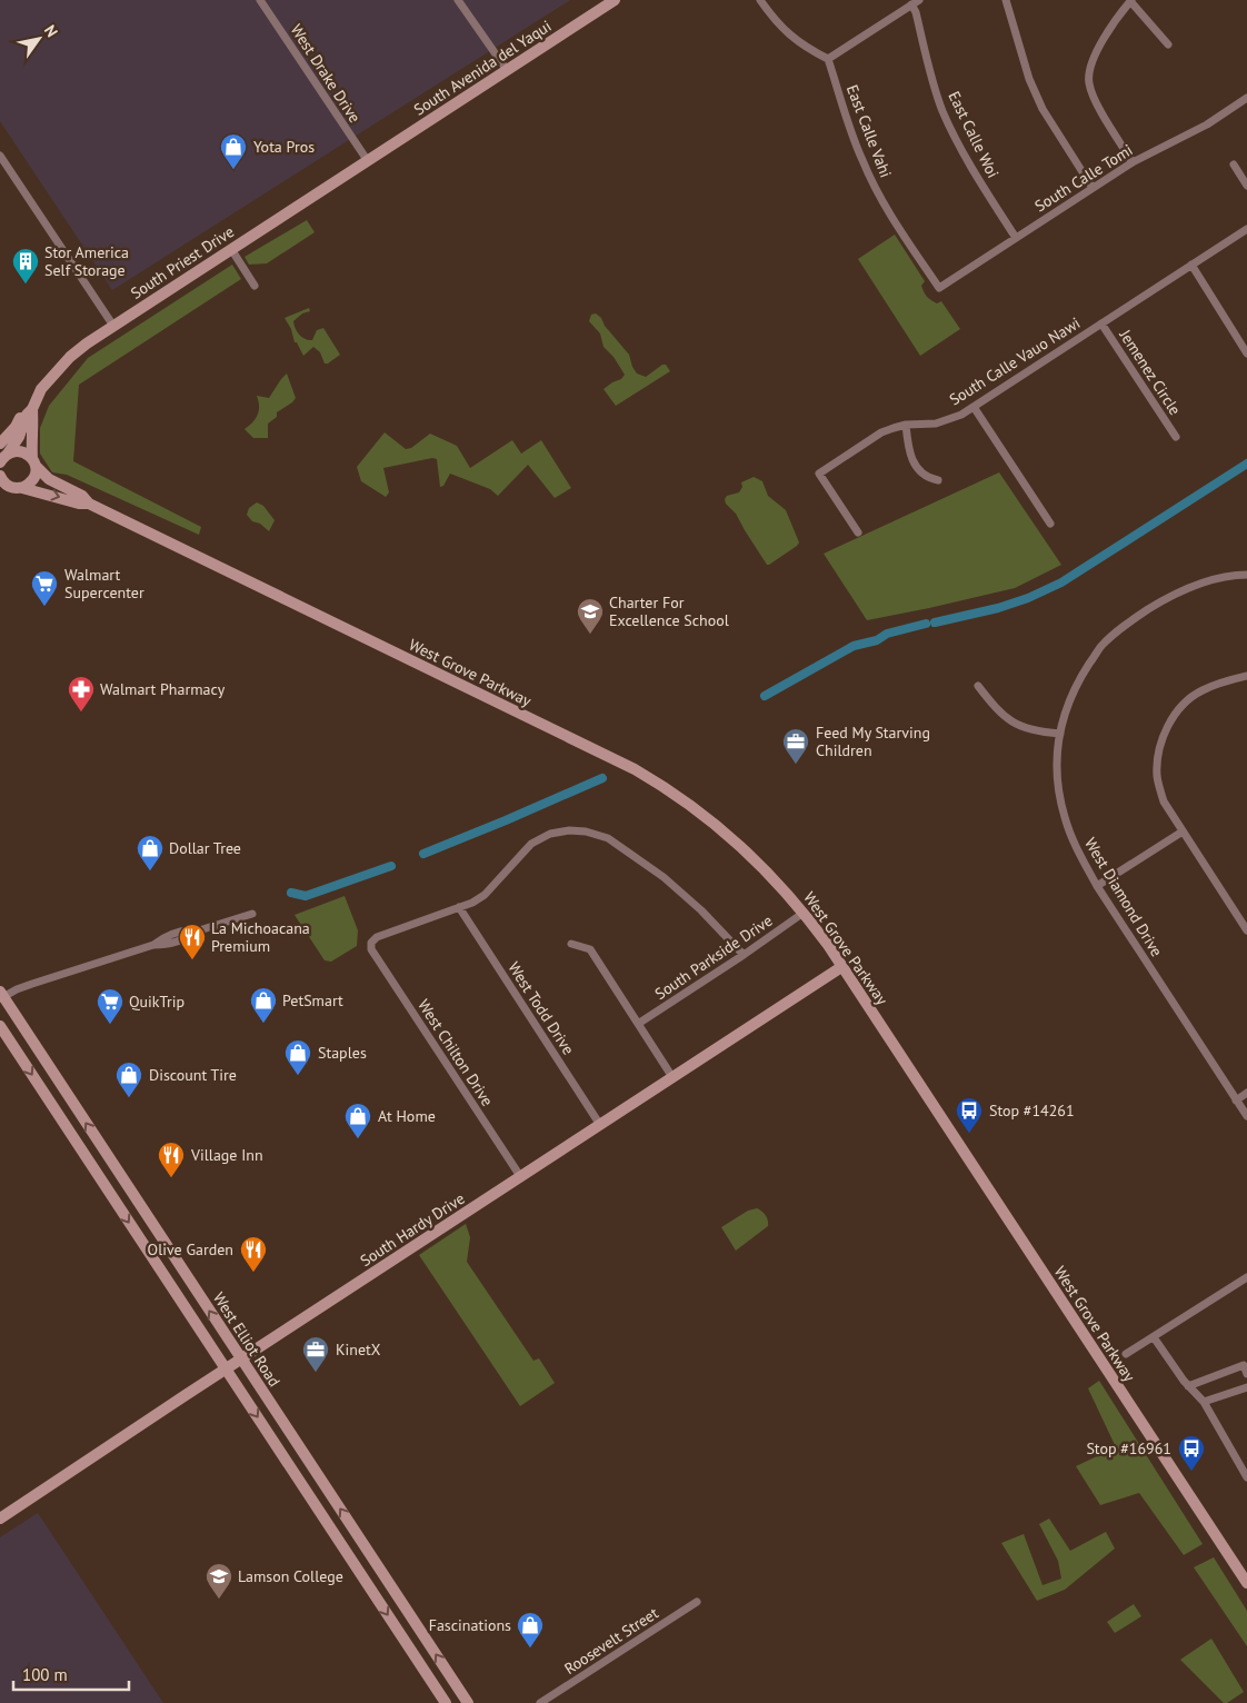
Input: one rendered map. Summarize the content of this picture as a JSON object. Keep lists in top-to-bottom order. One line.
{"streets":{"street":["South Avenida del Yaqui","West Drake Drive","East Calle Vahi","East Calle Woi","South Calle Tomi","South Priest Drive","South Calle Vauo Nawi","Jemenez Circle","West Grove Parkway","West Diamond Drive","South Parkside Drive","West Todd Drive","West Chilton Drive","South Hardy Drive","West Elliot Road","Roosevelt Street"]},"crossings":[["South Avenida del Yaqui","West Drake Drive"],["South Avenida del Yaqui","South Priest Drive"],["West Drake Drive","South Priest Drive"],["East Calle Vahi","South Calle Tomi"],["East Calle Woi","South Calle Tomi"],["South Priest Drive","West Grove Parkway"],["South Calle Vauo Nawi","Jemenez Circle"],["West Grove Parkway","South Parkside Drive"],["West Grove Parkway","South Hardy Drive"],["West Todd Drive","West Chilton Drive"],["West Todd Drive","South Hardy Drive"],["West Chilton Drive","South Hardy Drive"],["South Hardy Drive","West Elliot Road"]],"places":{"shop":["Yota Pros","Dollar Tree","PetSmart","Staples","Discount Tire","At Home","Fascinations"],"building":["Stor America Self Storage"],"supermarket":["Walmart Supercenter","QuikTrip"],"school or university":["Charter For Excellence School","Lamson College"],"pharmacy":["Walmart Pharmacy"],"office":["Feed My Starving Children","KinetX"],"restaurant":["La Michoacana Premium","Village Inn","Olive Garden"],"bus stop":["Stop #14261","Stop #16961"]},"scale_bar":"100 m","north":"top right"}
